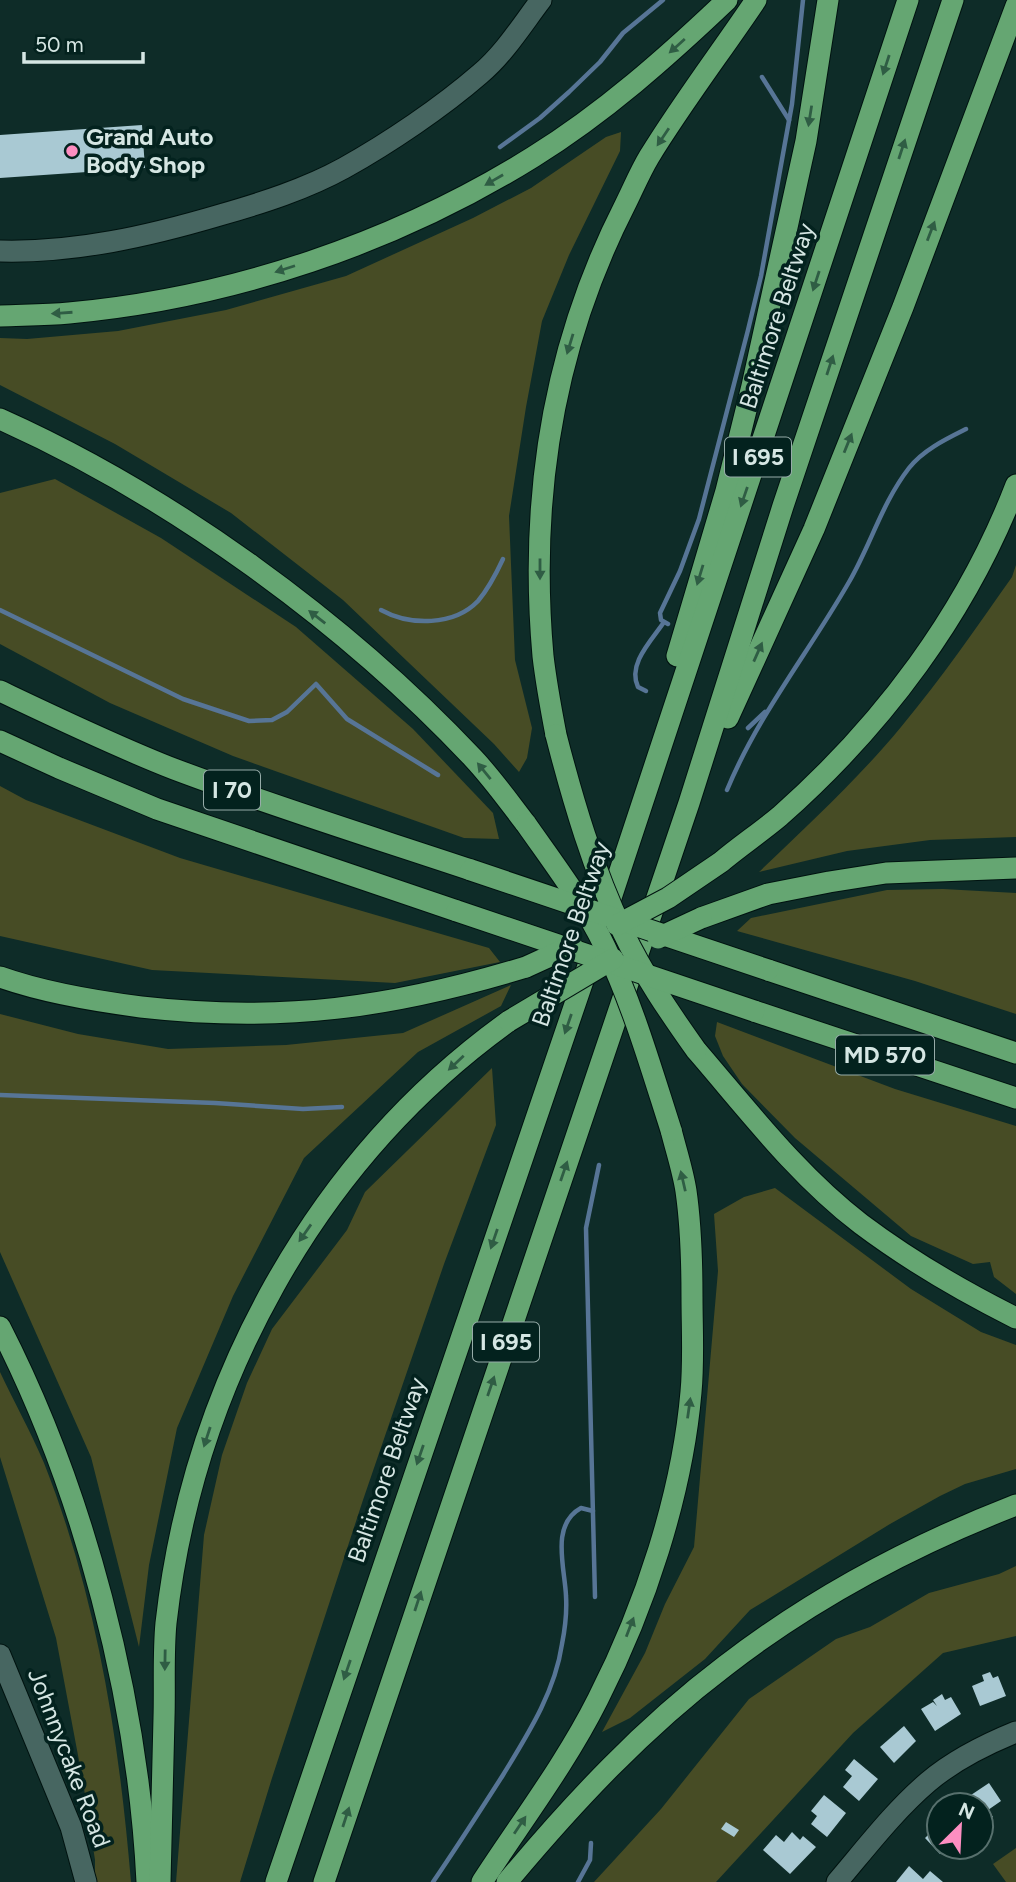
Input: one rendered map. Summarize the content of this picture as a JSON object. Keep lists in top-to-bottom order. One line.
{"streets":{"highway":["Baltimore Beltway","I 695","I 70","MD 570"],"street":["Johnnycake Road"]},"crossings":[["I 70","MD 570"]],"places":["Grand Auto Body Shop"],"scale_bar":"50 m","north":"top right"}
